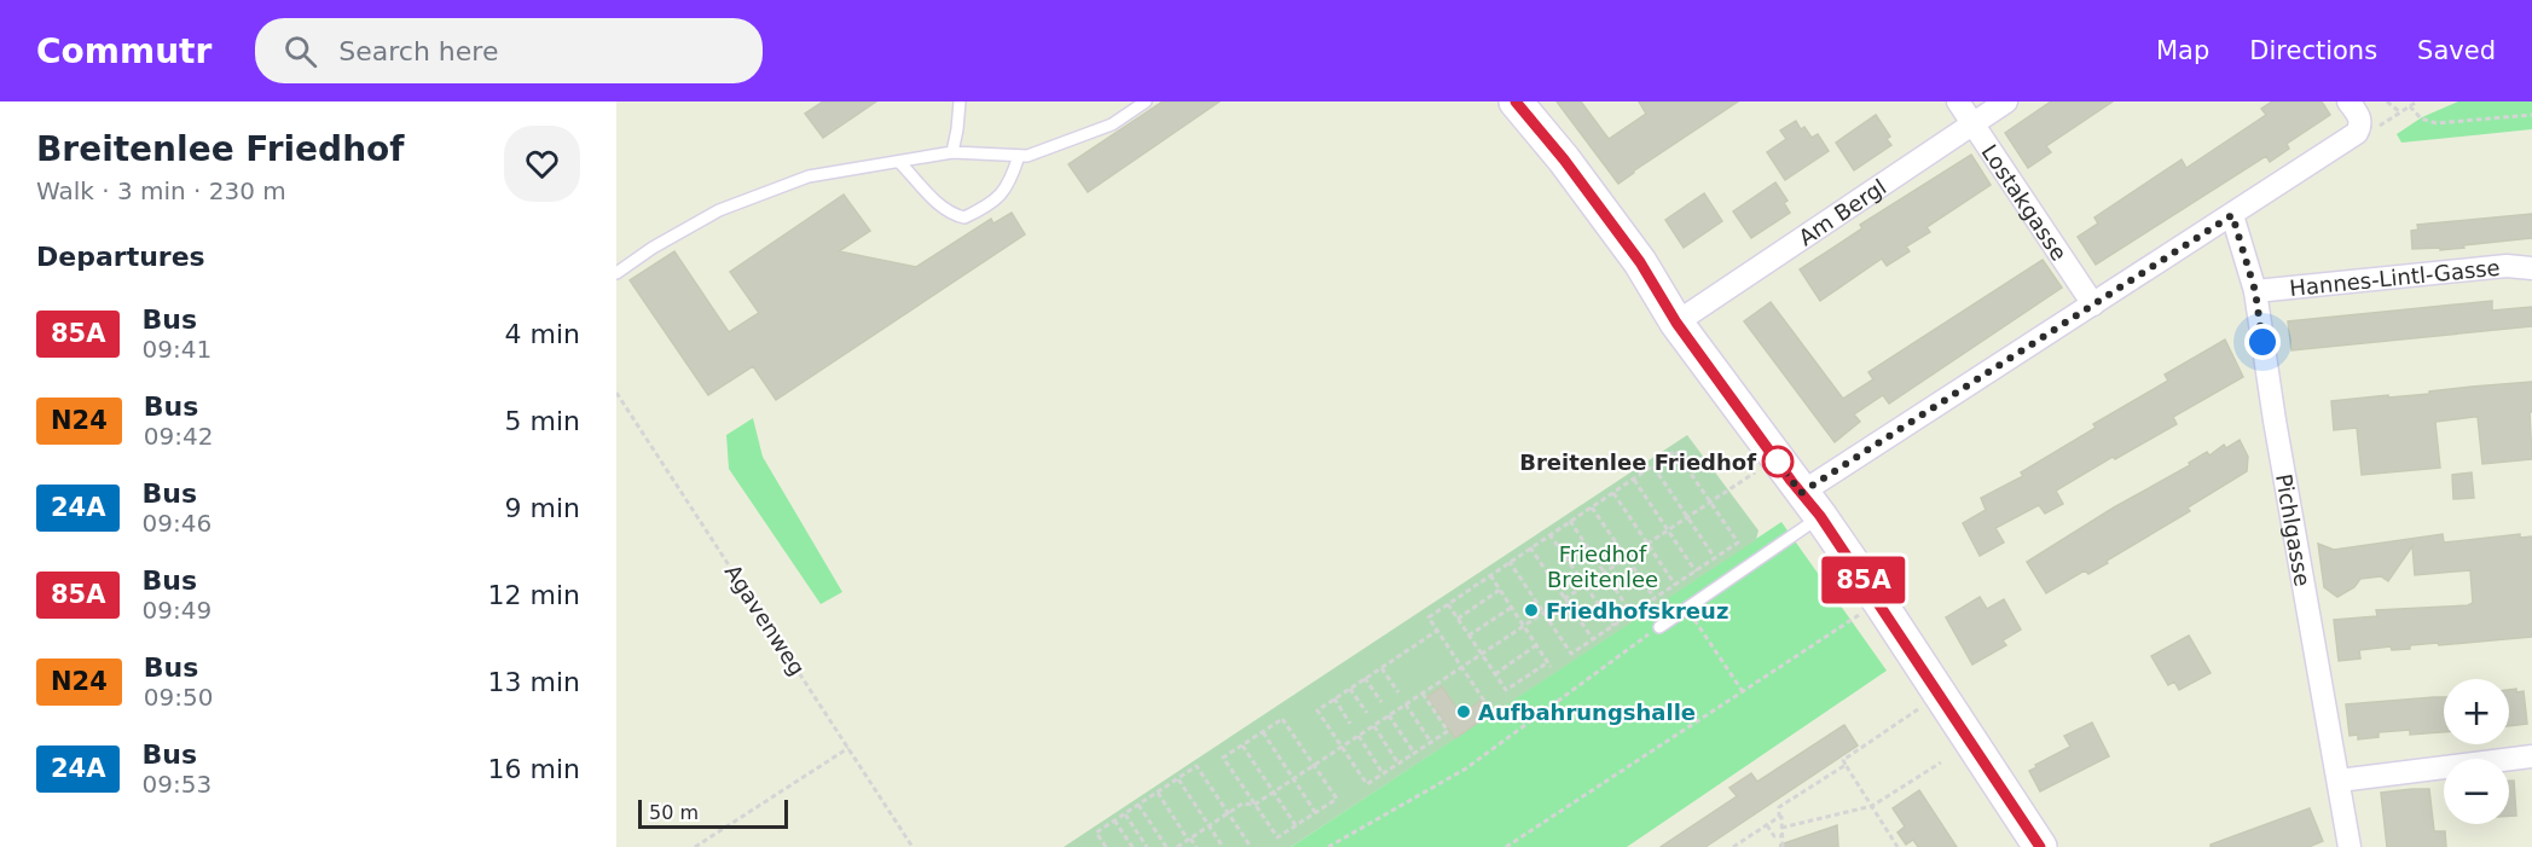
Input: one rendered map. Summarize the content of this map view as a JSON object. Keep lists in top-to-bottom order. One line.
{"streets":{"street":["Lostakgasse","Am Bergl","Hannes-Lintl-Gasse","Pichlgasse"],"path":["Agavenweg"]},"crossings":[["Lostakgasse","Am Bergl"],["Hannes-Lintl-Gasse","Pichlgasse"]],"parks":["Friedhof Breitenlee"],"places":["Breitenlee Friedhof","Friedhofskreuz","Aufbahrungshalle"],"lines":["bus line 85A"],"scale_bar":"50 m","page":{"header":"Commutr","search":"Search here","nav":["Map","Directions","Saved"],"heading":[["Breitenlee Friedhof","Walk · 3 min · 230 m"],"Departures"],"on_map":"85A","list":[{"mark":"85A","name":"Bus","note":"09:41","value":"4 min"},{"mark":"N24","name":"Bus","note":"09:42","value":"5 min"},{"mark":"24A","name":"Bus","note":"09:46","value":"9 min"},{"mark":"85A","name":"Bus","note":"09:49","value":"12 min"},{"mark":"N24","name":"Bus","note":"09:50","value":"13 min"},{"mark":"24A","name":"Bus","note":"09:53","value":"16 min"}],"map_buttons":["+","−"],"scale":"50 m"}}
